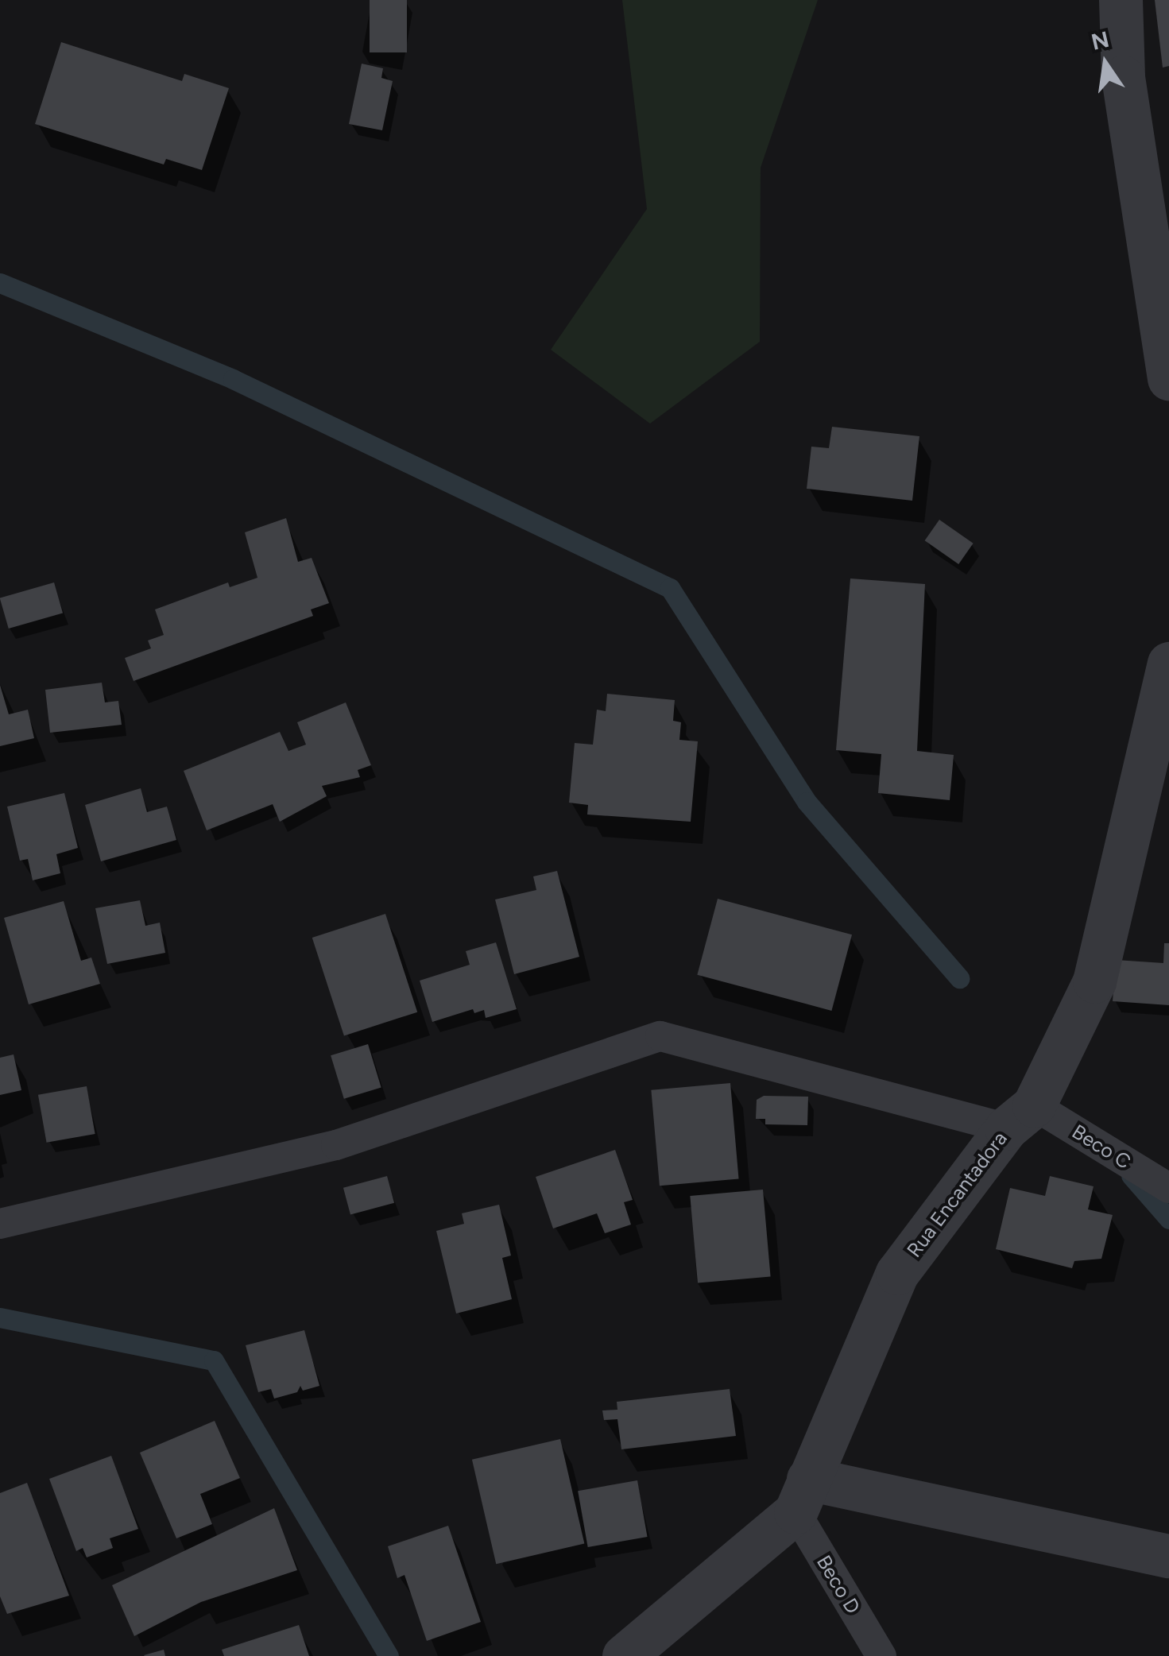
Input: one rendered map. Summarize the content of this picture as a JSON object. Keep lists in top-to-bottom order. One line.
{"streets":{"street":["Rua Encantadora"],"lane":["Beco C","Beco D"]},"crossings":[["Beco C","Rua Encantadora"],["Rua Encantadora","Beco D"]],"north":"top"}
